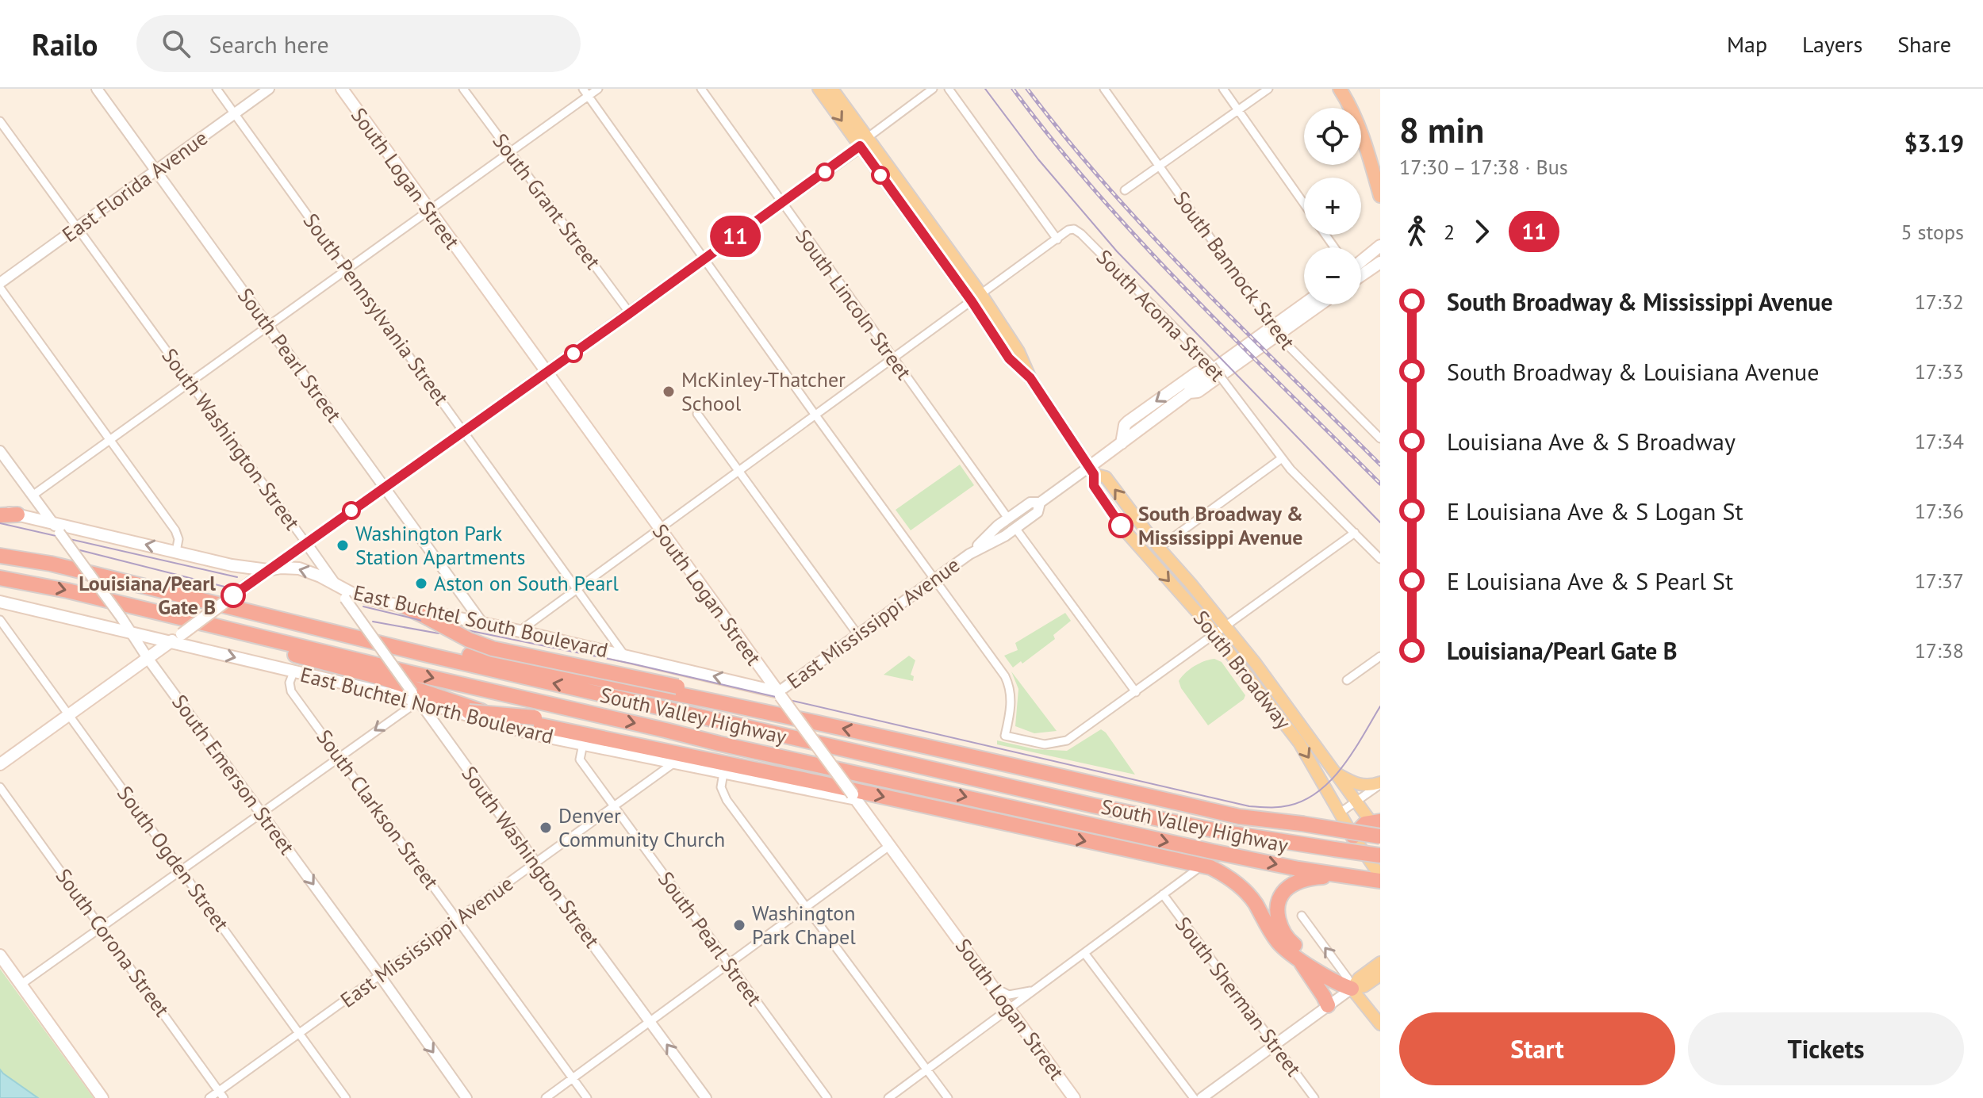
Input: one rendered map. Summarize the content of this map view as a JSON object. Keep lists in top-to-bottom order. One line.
{"streets":{"highway":["South Valley Highway"],"main road":["South Logan Street","East Buchtel South Boulevard","South Broadway","East Buchtel North Boulevard"],"street":["East Florida Avenue","South Grant Street","South Bannock Street","South Lincoln Street","South Pennsylvania Street","South Acoma Street","South Pearl Street","South Washington Street","East Mississippi Avenue","South Emerson Street","South Clarkson Street","South Ogden Street","South Corona Street","South Sherman Street"]},"crossings":[["South Logan Street","East Buchtel South Boulevard"],["South Logan Street","East Mississippi Avenue"],["South Logan Street","East Buchtel North Boulevard"],["East Florida Avenue","South Pennsylvania Street"],["East Florida Avenue","South Pearl Street"],["East Florida Avenue","South Washington Street"],["South Lincoln Street","East Mississippi Avenue"],["South Pennsylvania Street","East Buchtel South Boulevard"],["South Pearl Street","East Buchtel South Boulevard"],["South Pearl Street","East Mississippi Avenue"],["South Pearl Street","East Buchtel North Boulevard"],["South Washington Street","East Buchtel South Boulevard"],["South Washington Street","East Mississippi Avenue"],["South Washington Street","East Buchtel North Boulevard"],["East Buchtel South Boulevard","East Mississippi Avenue"],["East Buchtel South Boulevard","South Emerson Street"],["East Mississippi Avenue","South Broadway"],["East Mississippi Avenue","East Buchtel North Boulevard"],["East Mississippi Avenue","South Emerson Street"],["East Mississippi Avenue","South Clarkson Street"],["East Mississippi Avenue","South Ogden Street"],["East Mississippi Avenue","South Corona Street"],["South Broadway","South Valley Highway"],["East Buchtel North Boulevard","South Emerson Street"],["East Buchtel North Boulevard","South Clarkson Street"]],"one_way":["East Buchtel South Boulevard","South Emerson Street"],"places":["McKinley-Thatcher School","South Broadway & Mississippi Avenue","Washington Park Station Apartments","Aston on South Pearl","Louisiana/Pearl Gate B","Denver Community Church","Washington Park Chapel"],"lines":["bus line 11"],"page":{"header":"Railo","search":"Search here","nav":["Map","Layers","Share"],"on_map":"11","heading":["8 min","17:30 – 17:38 · Bus","$3.19"],"map_buttons":["+","−"],"legs":["2","11","5 stops"],"list":[{"name":"South Broadway & Mississippi Avenue","value":"17:32"},{"name":"South Broadway & Louisiana Avenue","value":"17:33"},{"name":"Louisiana Ave & S Broadway","value":"17:34"},{"name":"E Louisiana Ave & S Logan St","value":"17:36"},{"name":"E Louisiana Ave & S Pearl St","value":"17:37"},{"name":"Louisiana/Pearl Gate B","value":"17:38"}],"buttons":["Start","Tickets"]}}
